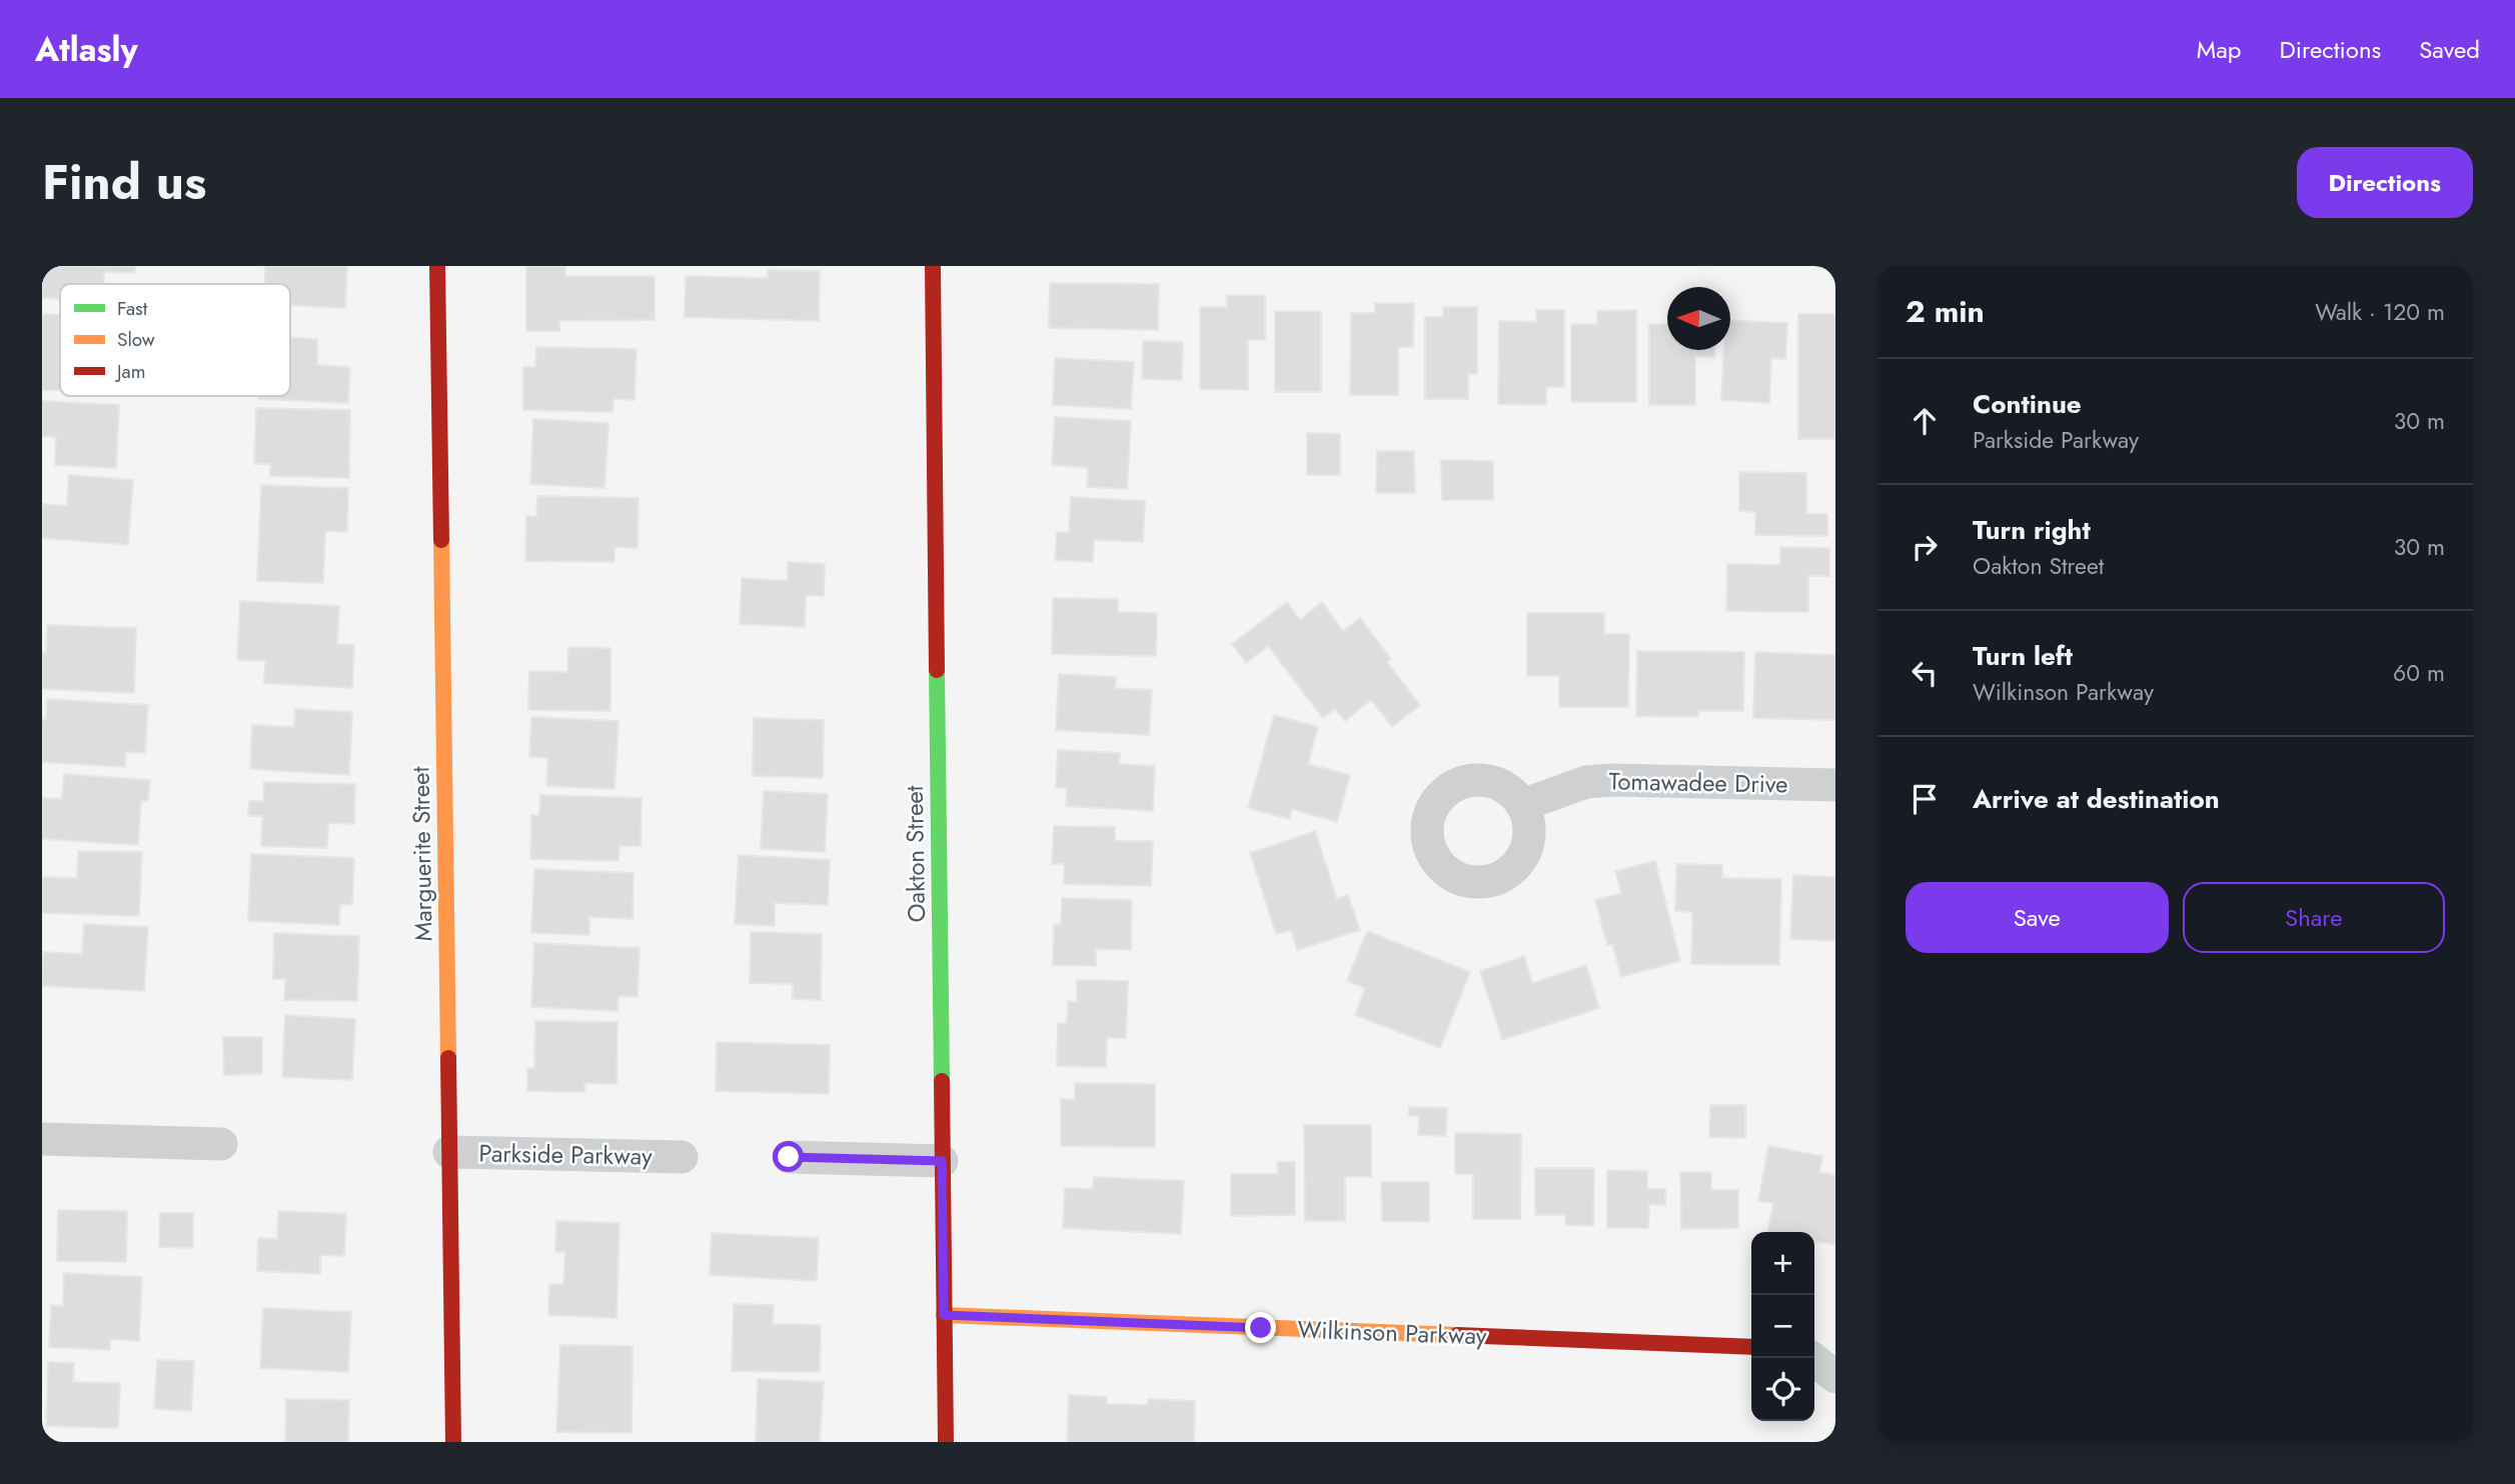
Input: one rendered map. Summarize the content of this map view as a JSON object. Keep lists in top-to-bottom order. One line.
{"streets":{"street":["Tomawadee Drive","Marguerite Street","Oakton Street","Parkside Parkway","Wilkinson Parkway"]},"crossings":[["Marguerite Street","Parkside Parkway"],["Oakton Street","Wilkinson Parkway"]],"legend":["Fast","Slow","Jam"],"north":"left","page":{"header":"Atlasly","nav":["Map","Directions","Saved"],"title":"Find us","buttons":["Directions",["Save","Share"]],"heading":["2 min","Walk · 120 m"],"list":[["Continue","Parkside Parkway","30 m"],["Turn right","Oakton Street","30 m"],["Turn left","Wilkinson Parkway","60 m"],"Arrive at destination"],"map_buttons":["+","−"]}}
